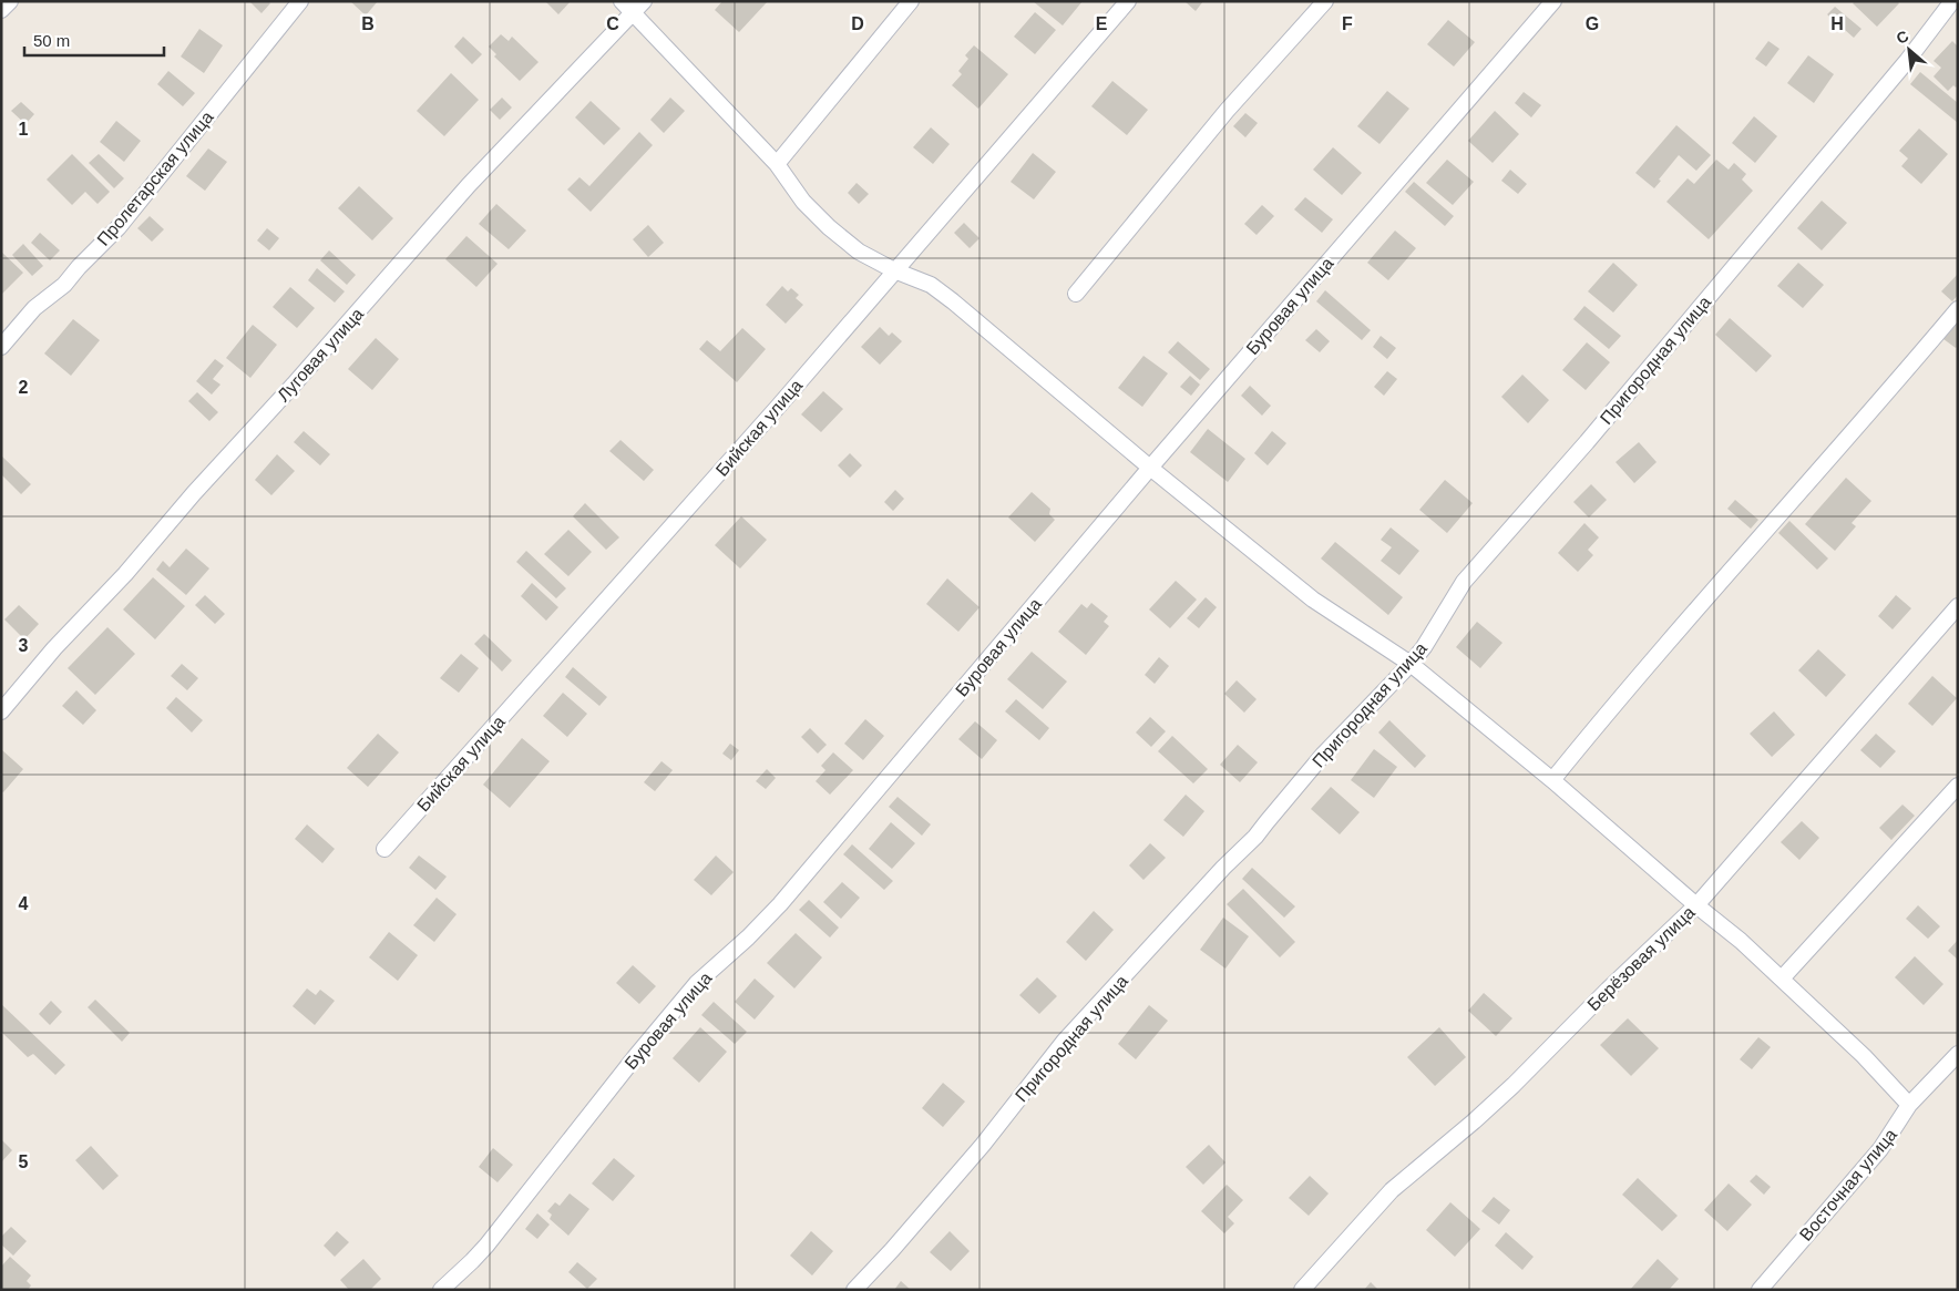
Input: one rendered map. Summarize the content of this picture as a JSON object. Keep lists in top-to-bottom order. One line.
{"streets":{"street":["Пролетарская улица","Буровая улица","Луговая улица","Пригородная улица","Бийская улица","Берёзовая улица","Восточная улица"]},"scale_bar":"50 m","north":"top left","grid":{"columns":["B","C","D","E","F","G","H"],"rows":["1","2","3","4","5"]}}
